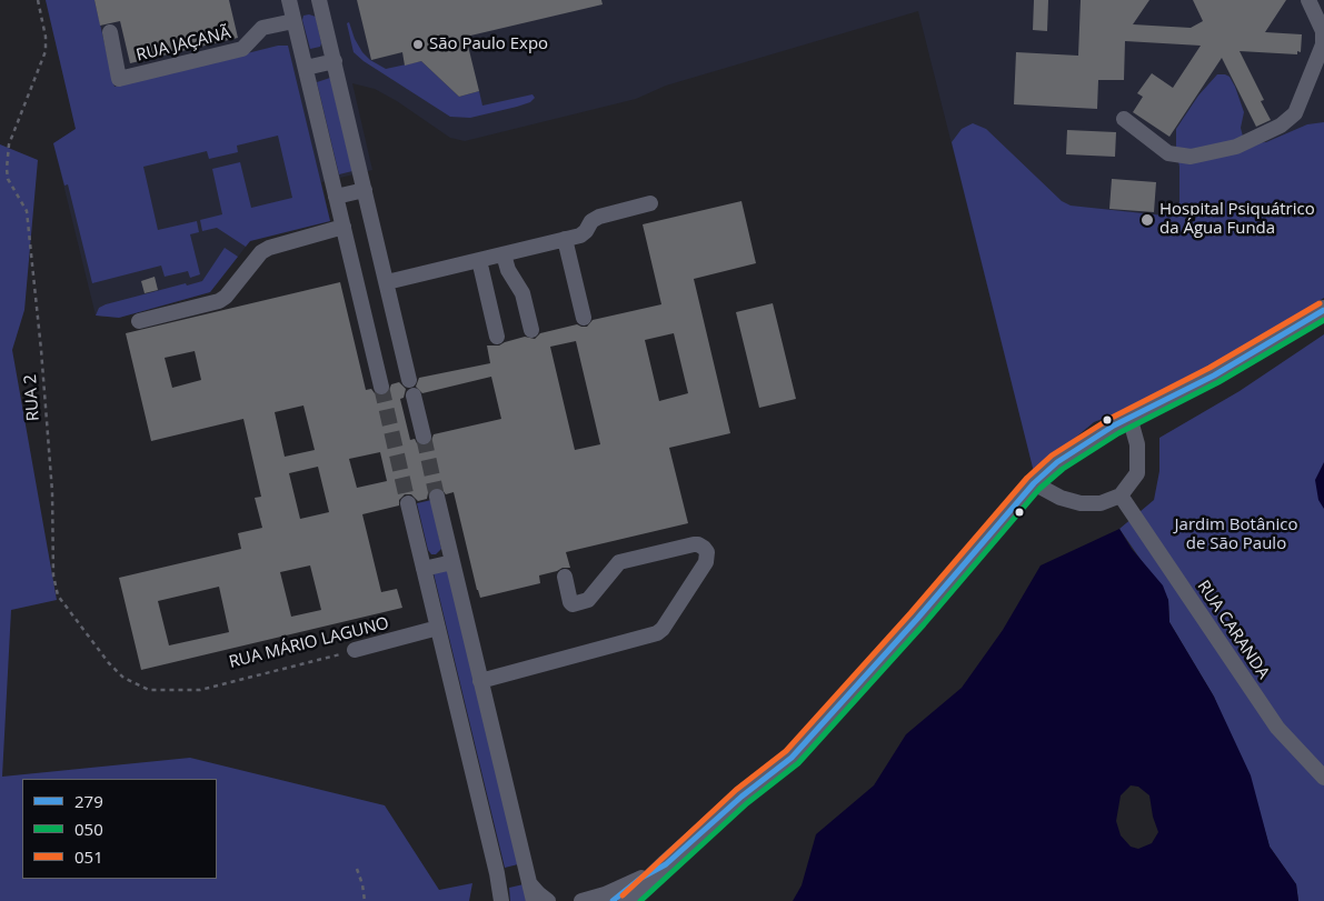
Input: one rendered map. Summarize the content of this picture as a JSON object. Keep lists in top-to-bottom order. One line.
{"streets":{"lane":["RUA JAÇANÃ","RUA CARANDA","RUA MÁRIO LAGUNO"],"path":["RUA 2"]},"crossings":[["RUA 2","RUA MÁRIO LAGUNO"]],"parks":["Jardim Botânico de São Paulo"],"places":["São Paulo Expo","Hospital Psiquátrico da Água Funda"],"lines":["transit line 051","transit line 279","transit line 050"],"legend":["279","050","051"]}
